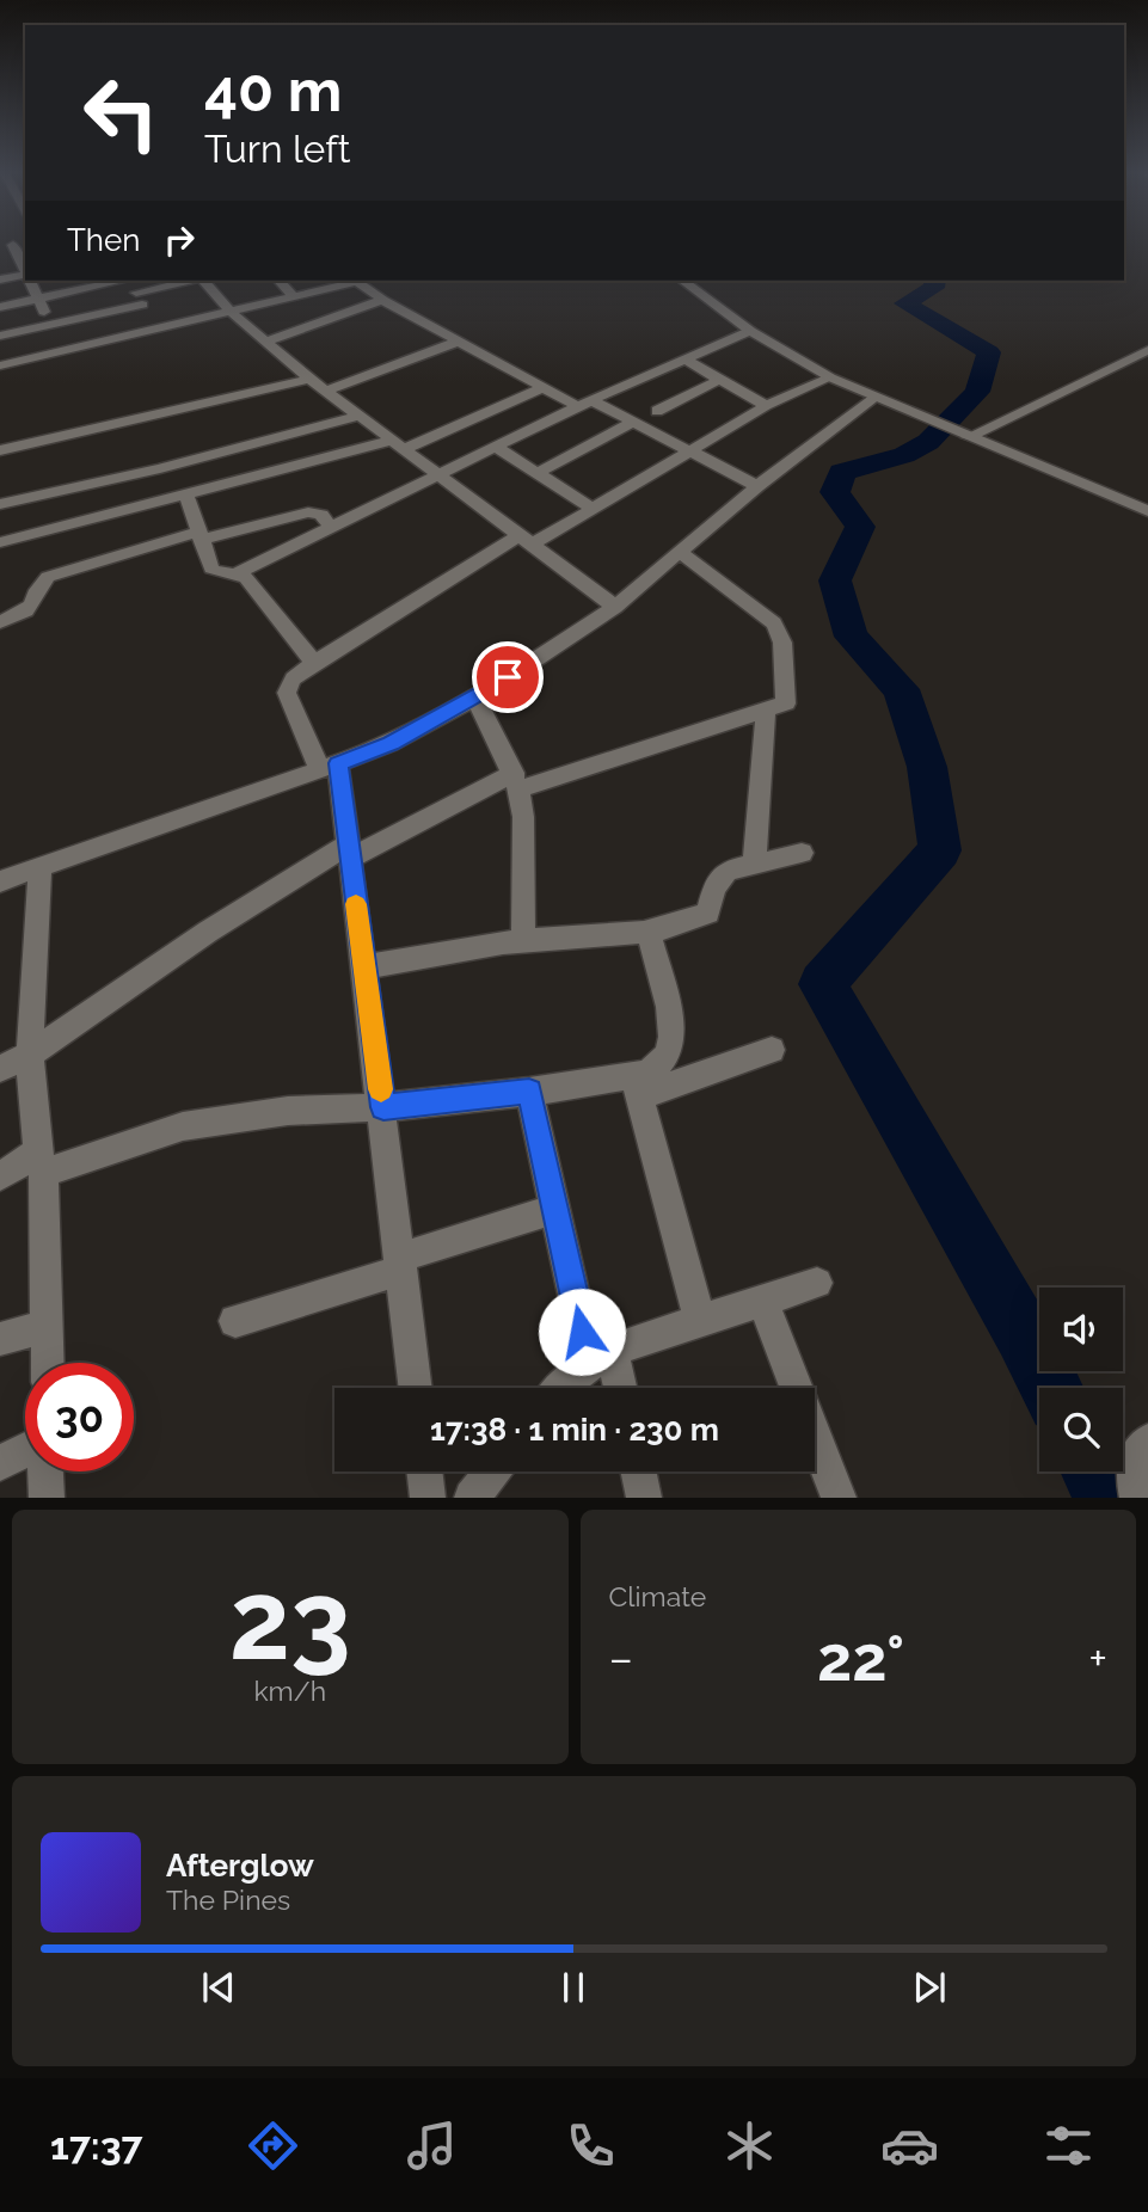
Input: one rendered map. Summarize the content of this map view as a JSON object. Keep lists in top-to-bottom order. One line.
{"page":{"turn":["40 m","Turn left"],"then":"Then","limit":"30","trip":"17:38 · 1 min · 230 m","tile":[["23","km/h"],"Climate"],"heat":["−","22°","+"],"song":["Afterglow","The Pines"],"tabs":"17:37"}}
